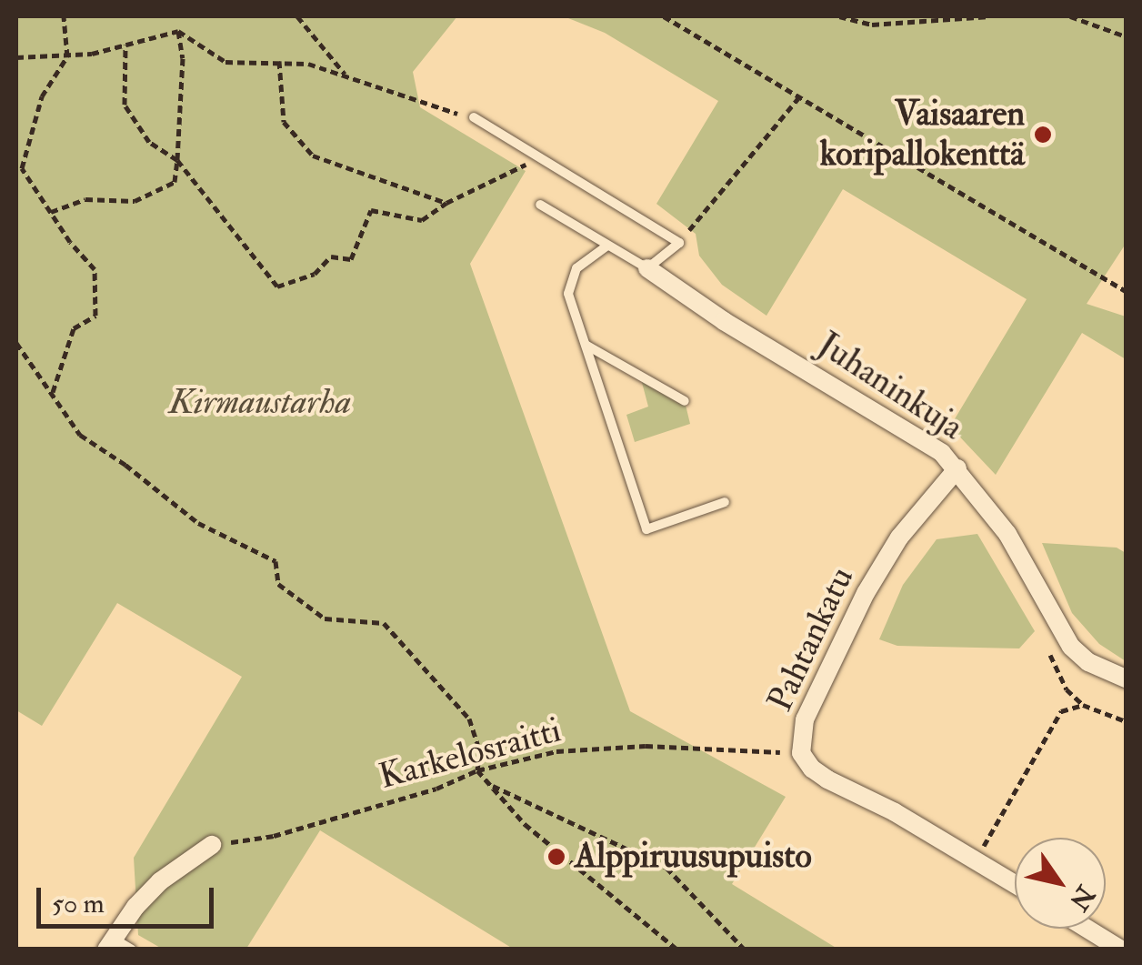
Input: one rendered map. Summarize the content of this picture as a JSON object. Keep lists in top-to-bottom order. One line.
{"streets":{"street":["Juhaninkuja","Pahtankatu"],"path":["Karkelosraitti"]},"crossings":[["Juhaninkuja","Pahtankatu"],["Pahtankatu","Karkelosraitti"]],"parks":["Kirmaustarha"],"places":["Vaisaaren koripallokenttä","Alppiruusupuisto"],"scale_bar":"50 m","north":"bottom right"}
